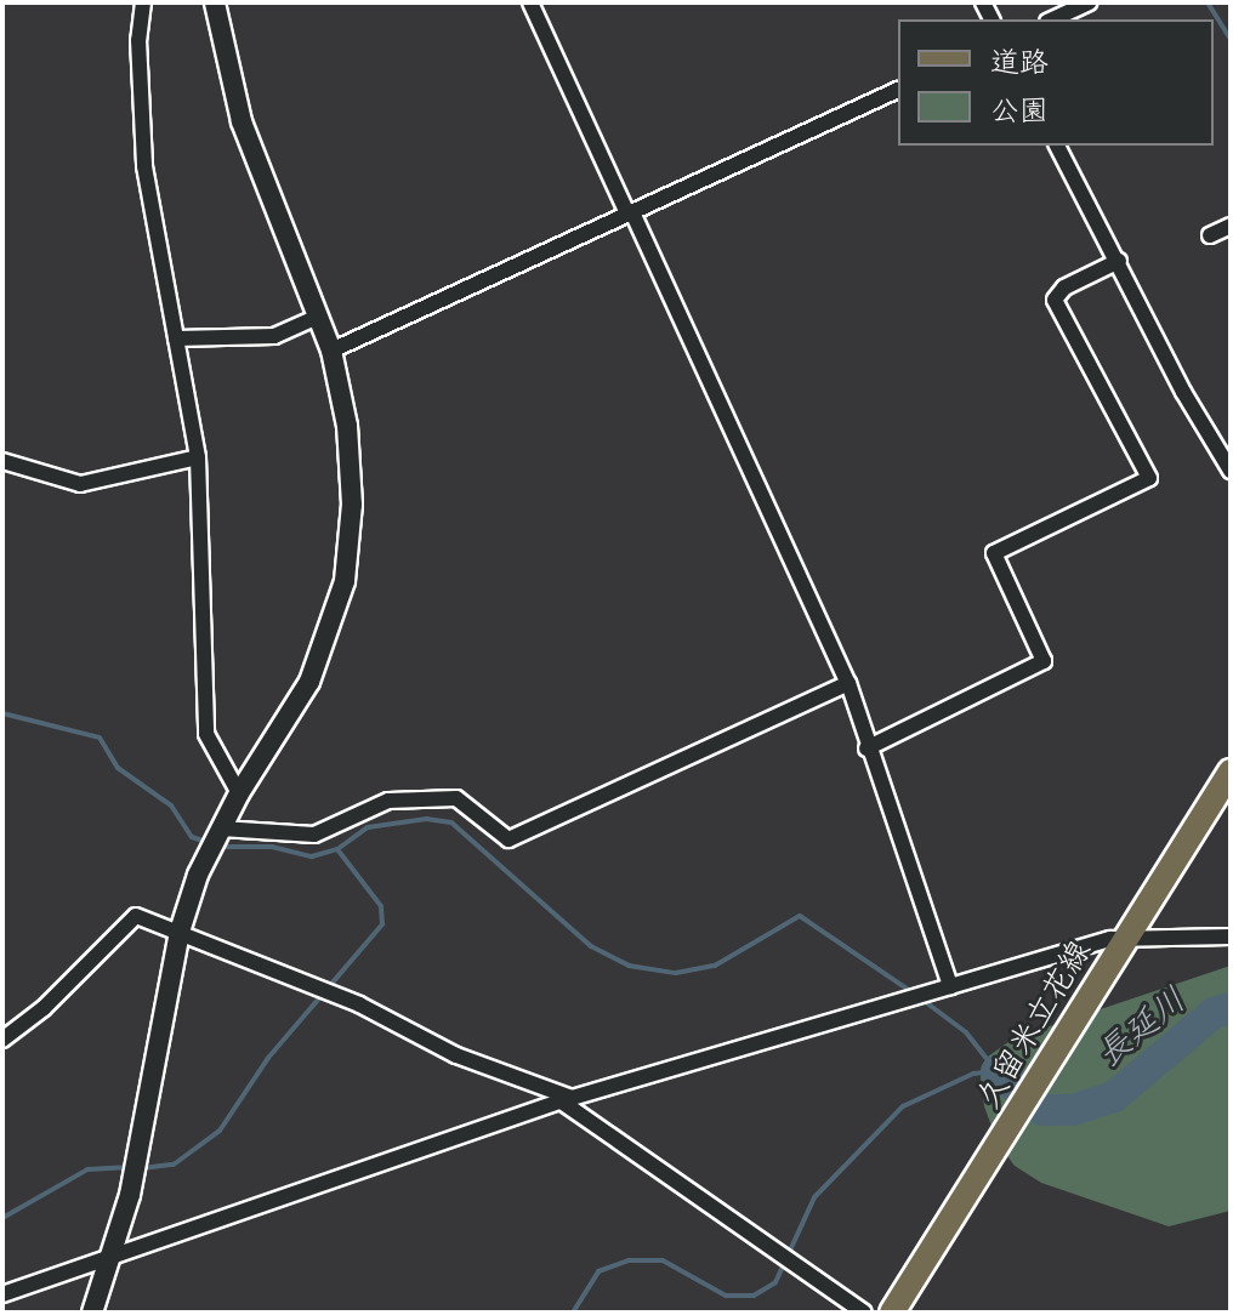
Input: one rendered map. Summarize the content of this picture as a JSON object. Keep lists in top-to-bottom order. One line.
{"streets":{"main road":["久留米立花線"]},"water":["長延川"],"legend":["道路","公園"]}
